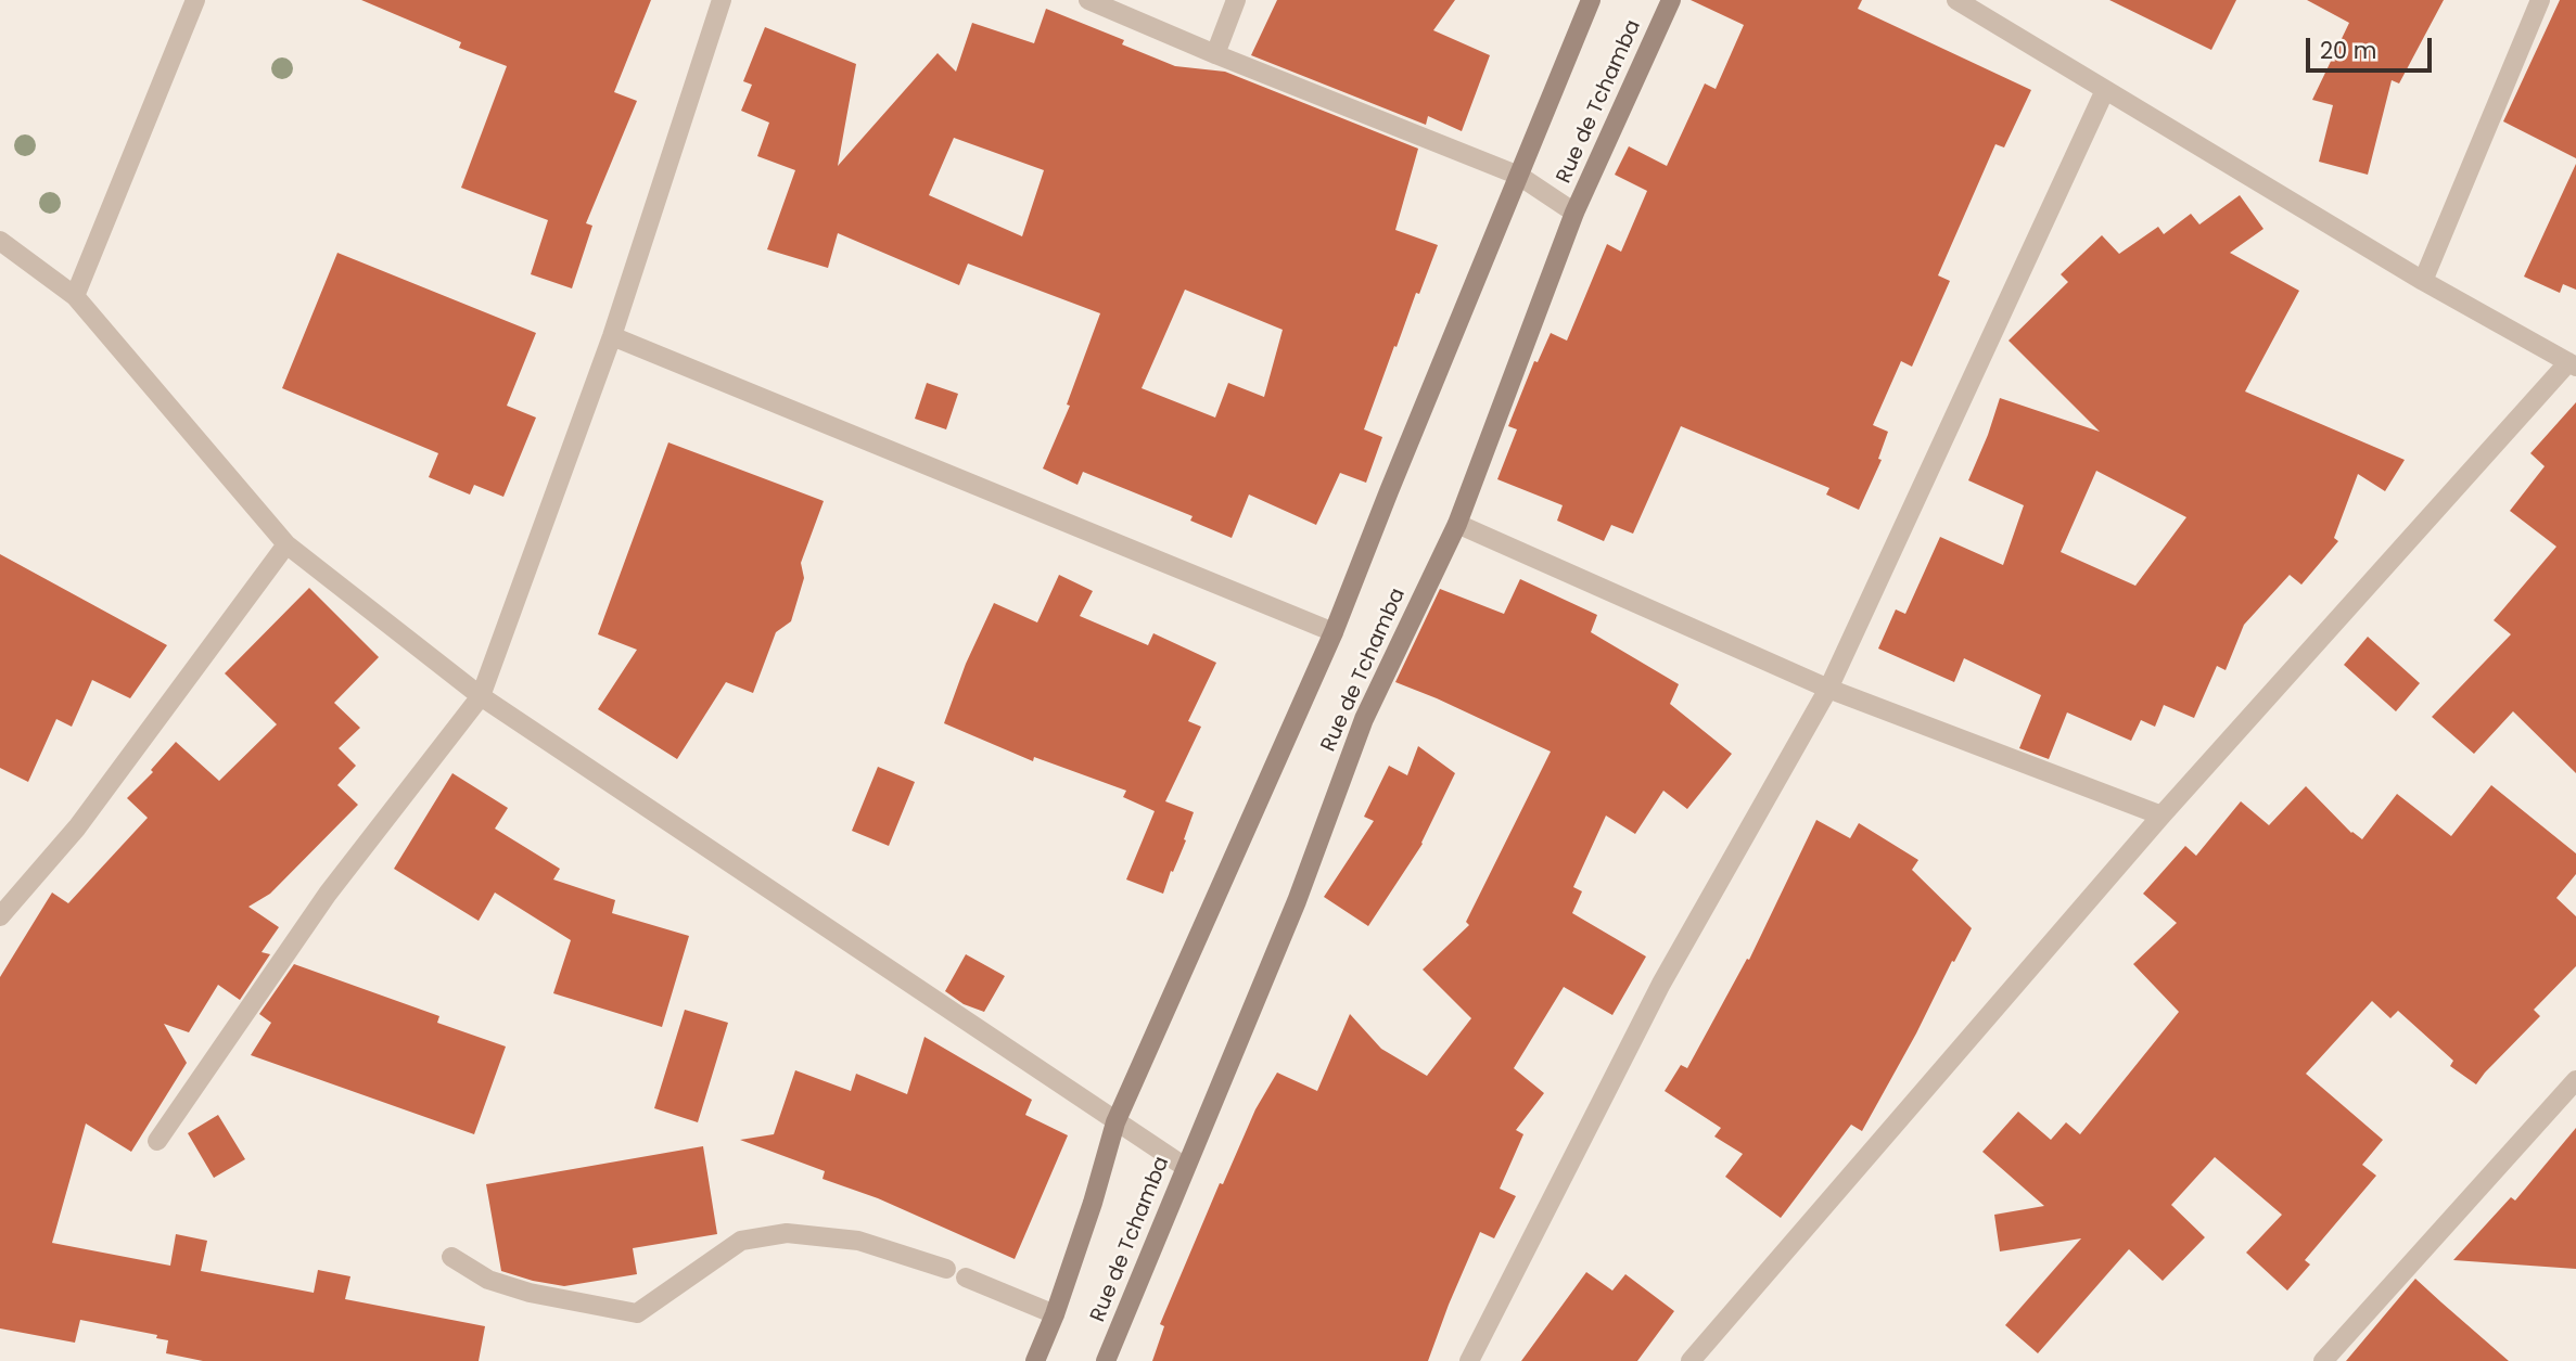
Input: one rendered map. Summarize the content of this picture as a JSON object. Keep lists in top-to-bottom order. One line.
{"streets":{"street":["Rue de Tchamba"]},"scale_bar":"20 m"}
